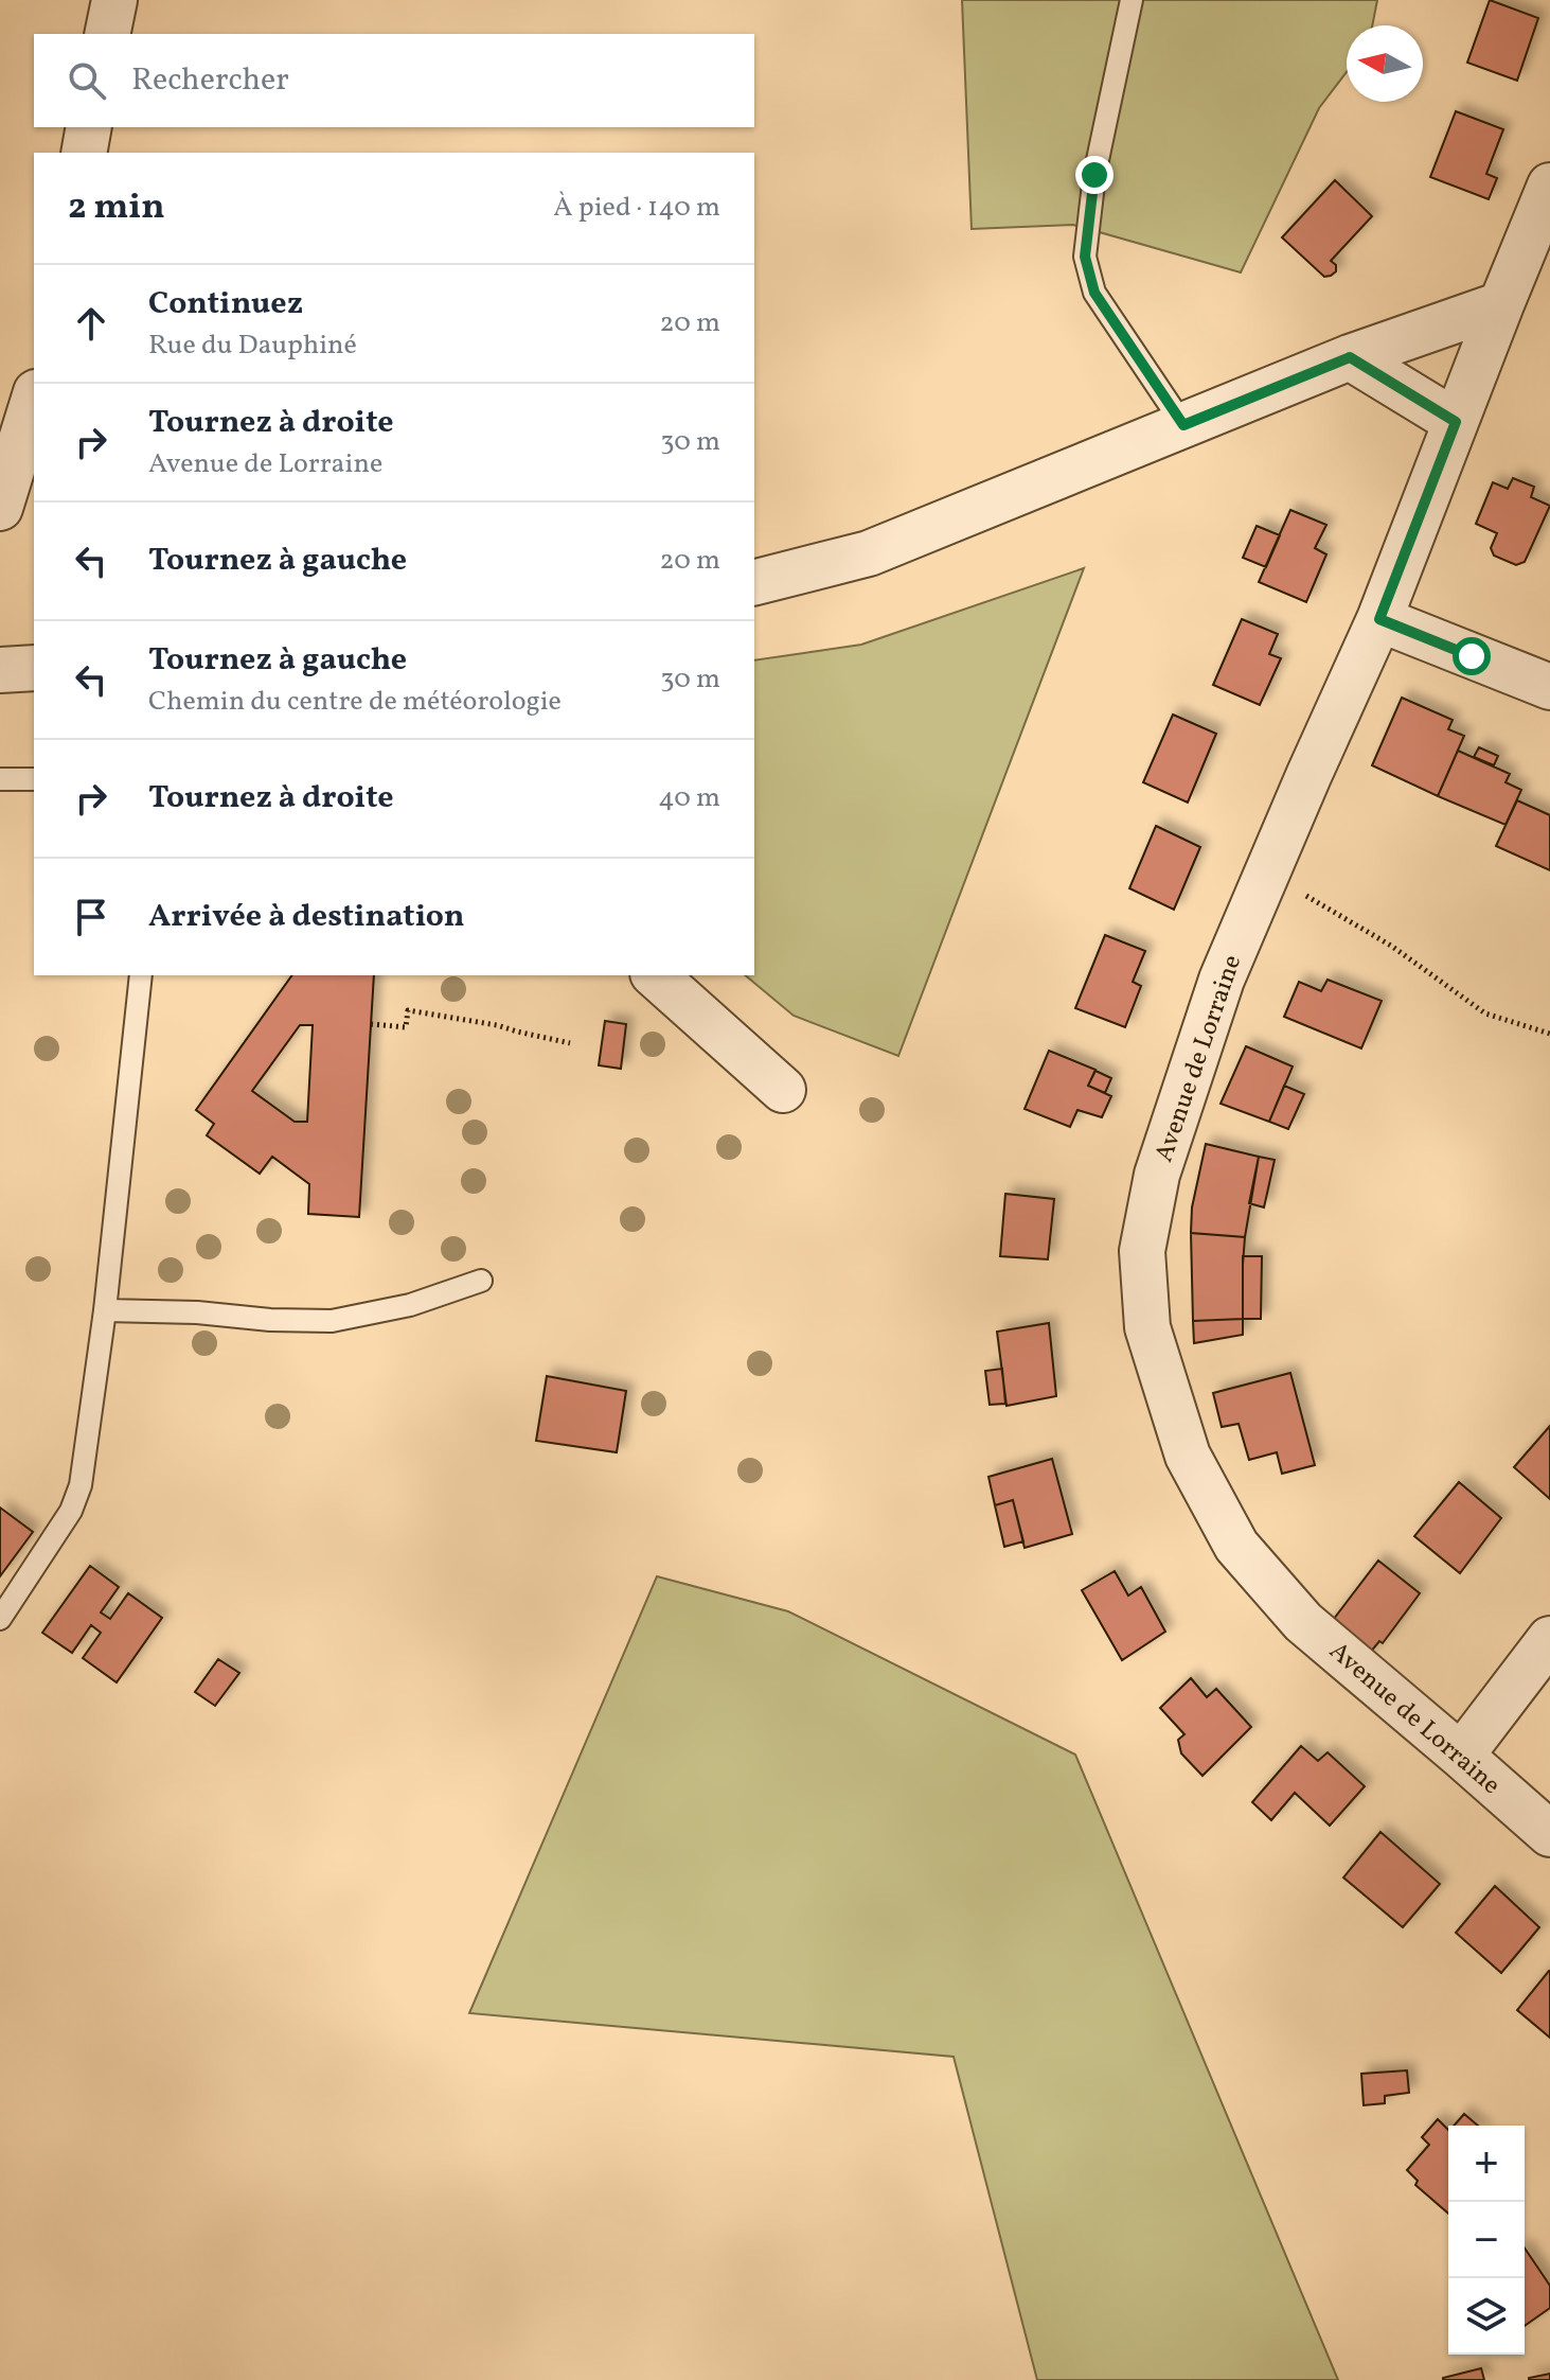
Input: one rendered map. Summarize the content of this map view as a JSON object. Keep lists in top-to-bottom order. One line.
{"streets":{"street":["Avenue de Lorraine"]},"north":"left","page":{"search":"Rechercher","heading":["2 min","À pied · 140 m"],"list":[["Continuez","Rue du Dauphiné","20 m"],["Tournez à droite","Avenue de Lorraine","30 m"],["Tournez à gauche","20 m"],["Tournez à gauche","Chemin du centre de météorologie","30 m"],["Tournez à droite","40 m"],"Arrivée à destination"],"map_buttons":["+","−"]}}
